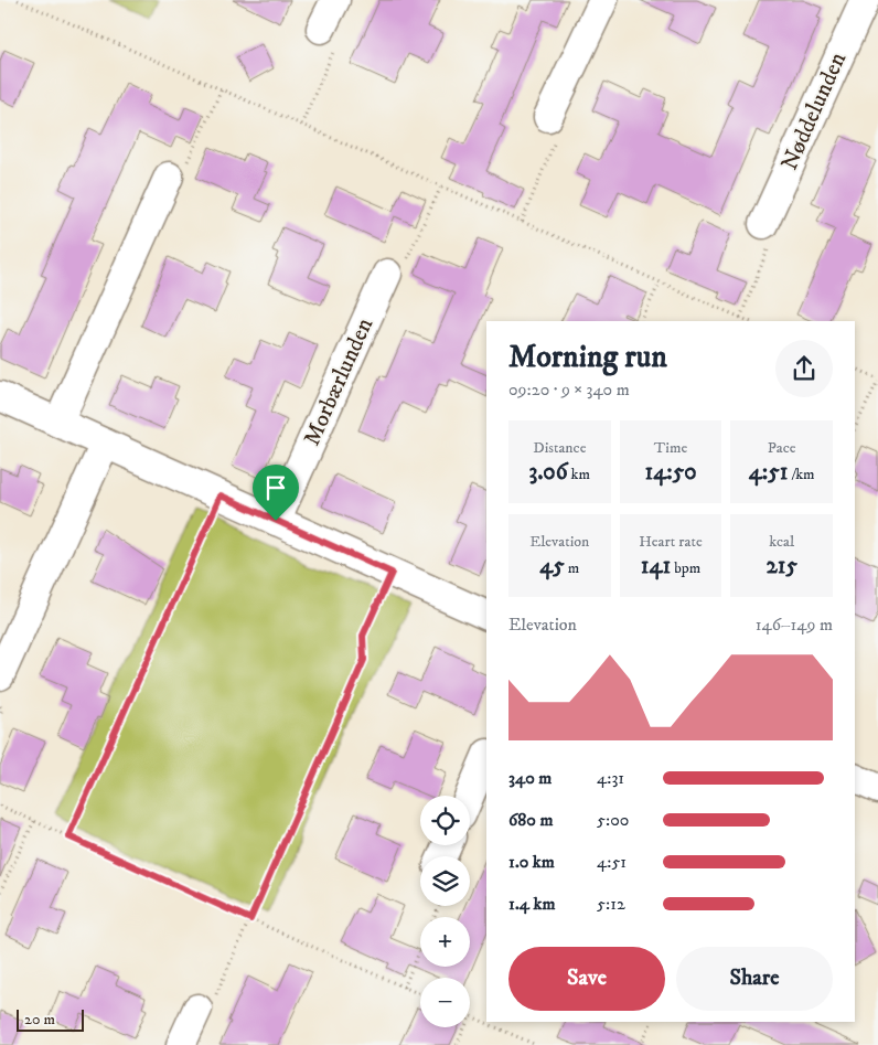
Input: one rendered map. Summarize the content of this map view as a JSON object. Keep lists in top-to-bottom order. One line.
{"streets":{"street":["Nøddelunden","Morbærlunden"]},"scale_bar":"20 m","page":{"heading":["Morning run","09:20 · 9 × 340 m"],"stats":[["Distance","3.06 km"],["Time","14:50"],["Pace","4:51 /km"],["Elevation","45 m"],["Heart rate","141 bpm"],["kcal","215"]],"chart":["Elevation","146–149 m"],"list":[{"name":"340 m","note":"4:31"},{"name":"680 m","note":"5:00"},{"name":"1.0 km","note":"4:51"},{"name":"1.4 km","note":"5:12"}],"map_buttons":["+","−"],"buttons":["Save","Share"],"scale":"20 m"}}
